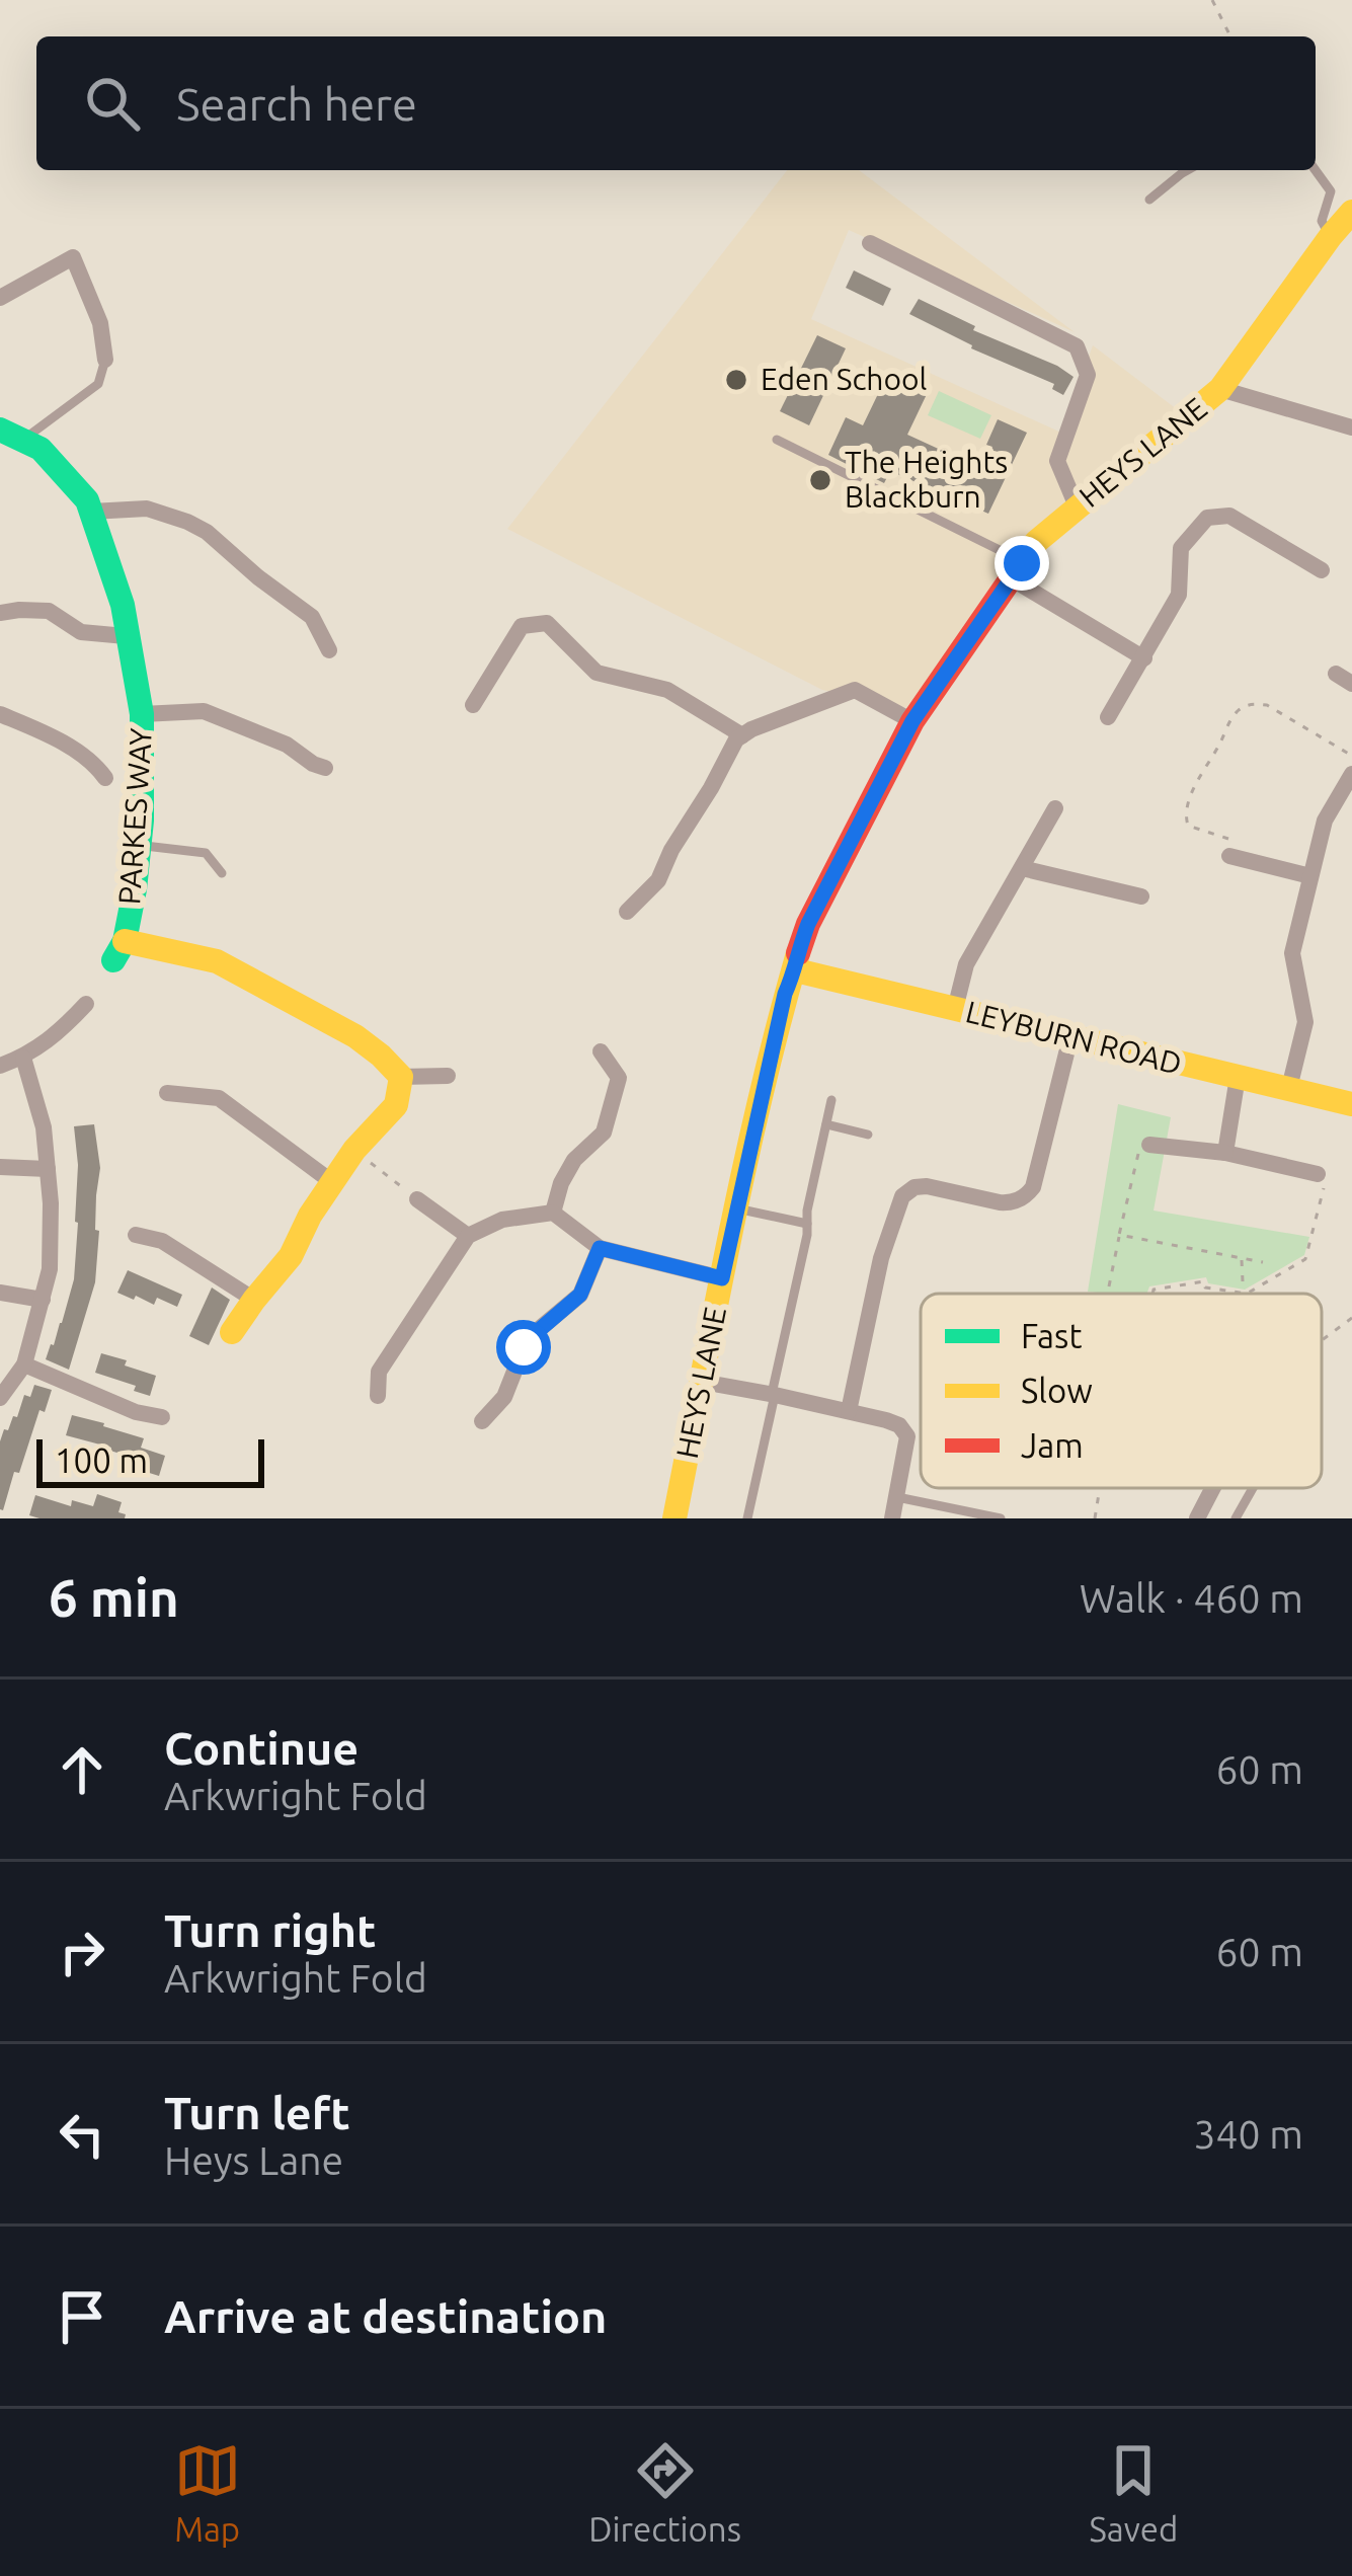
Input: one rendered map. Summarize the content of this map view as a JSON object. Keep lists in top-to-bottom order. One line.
{"streets":{"street":["HEYS LANE","PARKES WAY","LEYBURN ROAD"]},"crossings":[["HEYS LANE","LEYBURN ROAD"]],"places":["Eden School","The Heights Blackburn"],"legend":["Fast","Slow","Jam"],"scale_bar":"100 m","page":{"search":"Search here","scale":"100 m","heading":["6 min","Walk · 460 m"],"list":[["Continue","Arkwright Fold","60 m"],["Turn right","Arkwright Fold","60 m"],["Turn left","Heys Lane","340 m"],"Arrive at destination"],"nav":["Map","Directions","Saved"]}}
